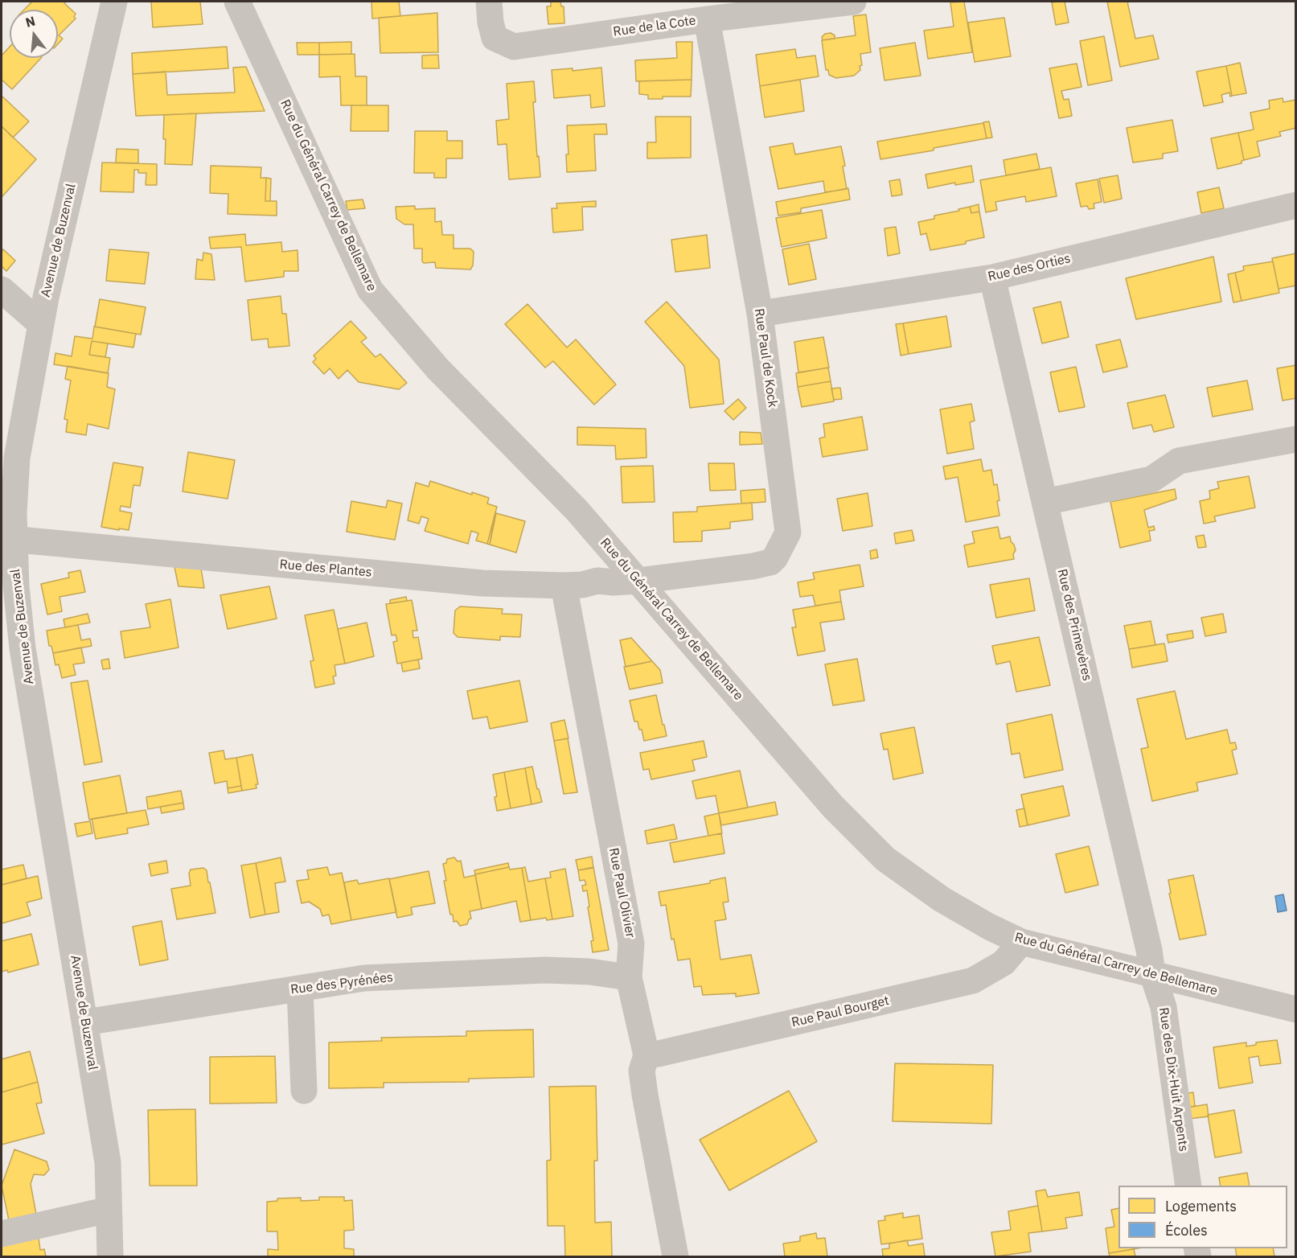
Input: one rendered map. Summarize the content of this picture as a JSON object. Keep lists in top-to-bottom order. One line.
{"streets":{"street":["Rue de la Cote","Rue du Général Carrey de Bellemare","Avenue de Buzenval","Rue des Orties","Rue Paul de Kock","Rue des Plantes","Rue des Primevères","Rue Paul Olivier","Rue des Pyrénées","Rue Paul Bourget","Rue des Dix-Huit Arpents"]},"crossings":[["Rue de la Cote","Rue Paul de Kock"],["Rue du Général Carrey de Bellemare","Rue Paul de Kock"],["Rue du Général Carrey de Bellemare","Rue des Plantes"],["Rue du Général Carrey de Bellemare","Rue des Primevères"],["Rue du Général Carrey de Bellemare","Rue Paul Bourget"],["Rue du Général Carrey de Bellemare","Rue des Dix-Huit Arpents"],["Avenue de Buzenval","Rue des Plantes"],["Avenue de Buzenval","Rue des Pyrénées"],["Rue des Orties","Rue Paul de Kock"],["Rue des Orties","Rue des Primevères"],["Rue Paul de Kock","Rue des Plantes"],["Rue des Plantes","Rue Paul Olivier"],["Rue des Primevères","Rue des Dix-Huit Arpents"],["Rue Paul Olivier","Rue des Pyrénées"],["Rue Paul Olivier","Rue Paul Bourget"]],"legend":["Logements","Écoles"],"north":"top"}
